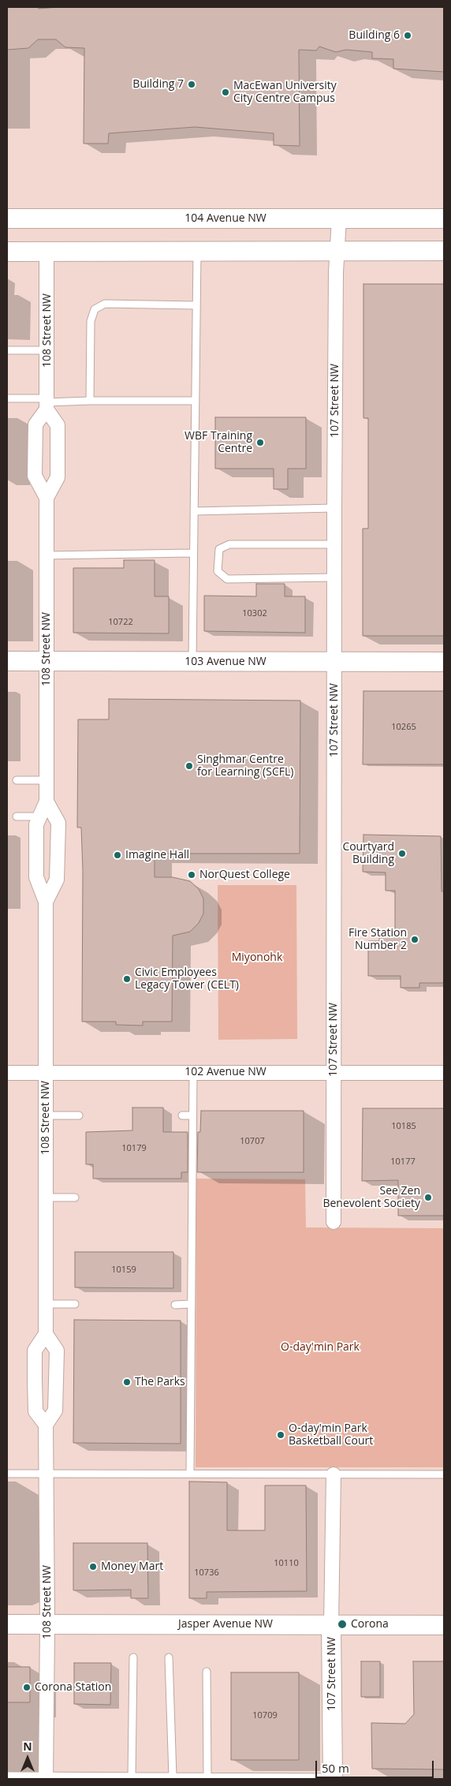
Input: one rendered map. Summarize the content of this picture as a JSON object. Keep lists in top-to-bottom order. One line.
{"streets":{"main road":["104 Avenue NW","107 Street NW","103 Avenue NW","Jasper Avenue NW"],"street":["108 Street NW","102 Avenue NW"]},"crossings":[["104 Avenue NW","107 Street NW"],["108 Street NW","103 Avenue NW"],["108 Street NW","102 Avenue NW"],["108 Street NW","Jasper Avenue NW"],["107 Street NW","103 Avenue NW"],["107 Street NW","102 Avenue NW"],["107 Street NW","Jasper Avenue NW"]],"parks":["Miyonohk","O-day'min Park"],"places":["Building 6","Building 7","MacEwan University City Centre Campus","WBF Training Centre","Singhmar Centre for Learning (SCFL)","Courtyard Building","Imagine Hall","NorQuest College","Fire Station Number 2","Civic Employees Legacy Tower (CELT)","See Zen Benevolent Society","The Parks","O-day'min Park Basketball Court","Money Mart","Corona","Corona Station"],"house_numbers":["10302","10722","10265","10185","10707","10179","10177","10159","10110","10736","10709"],"scale_bar":"50 m","north":"top"}
